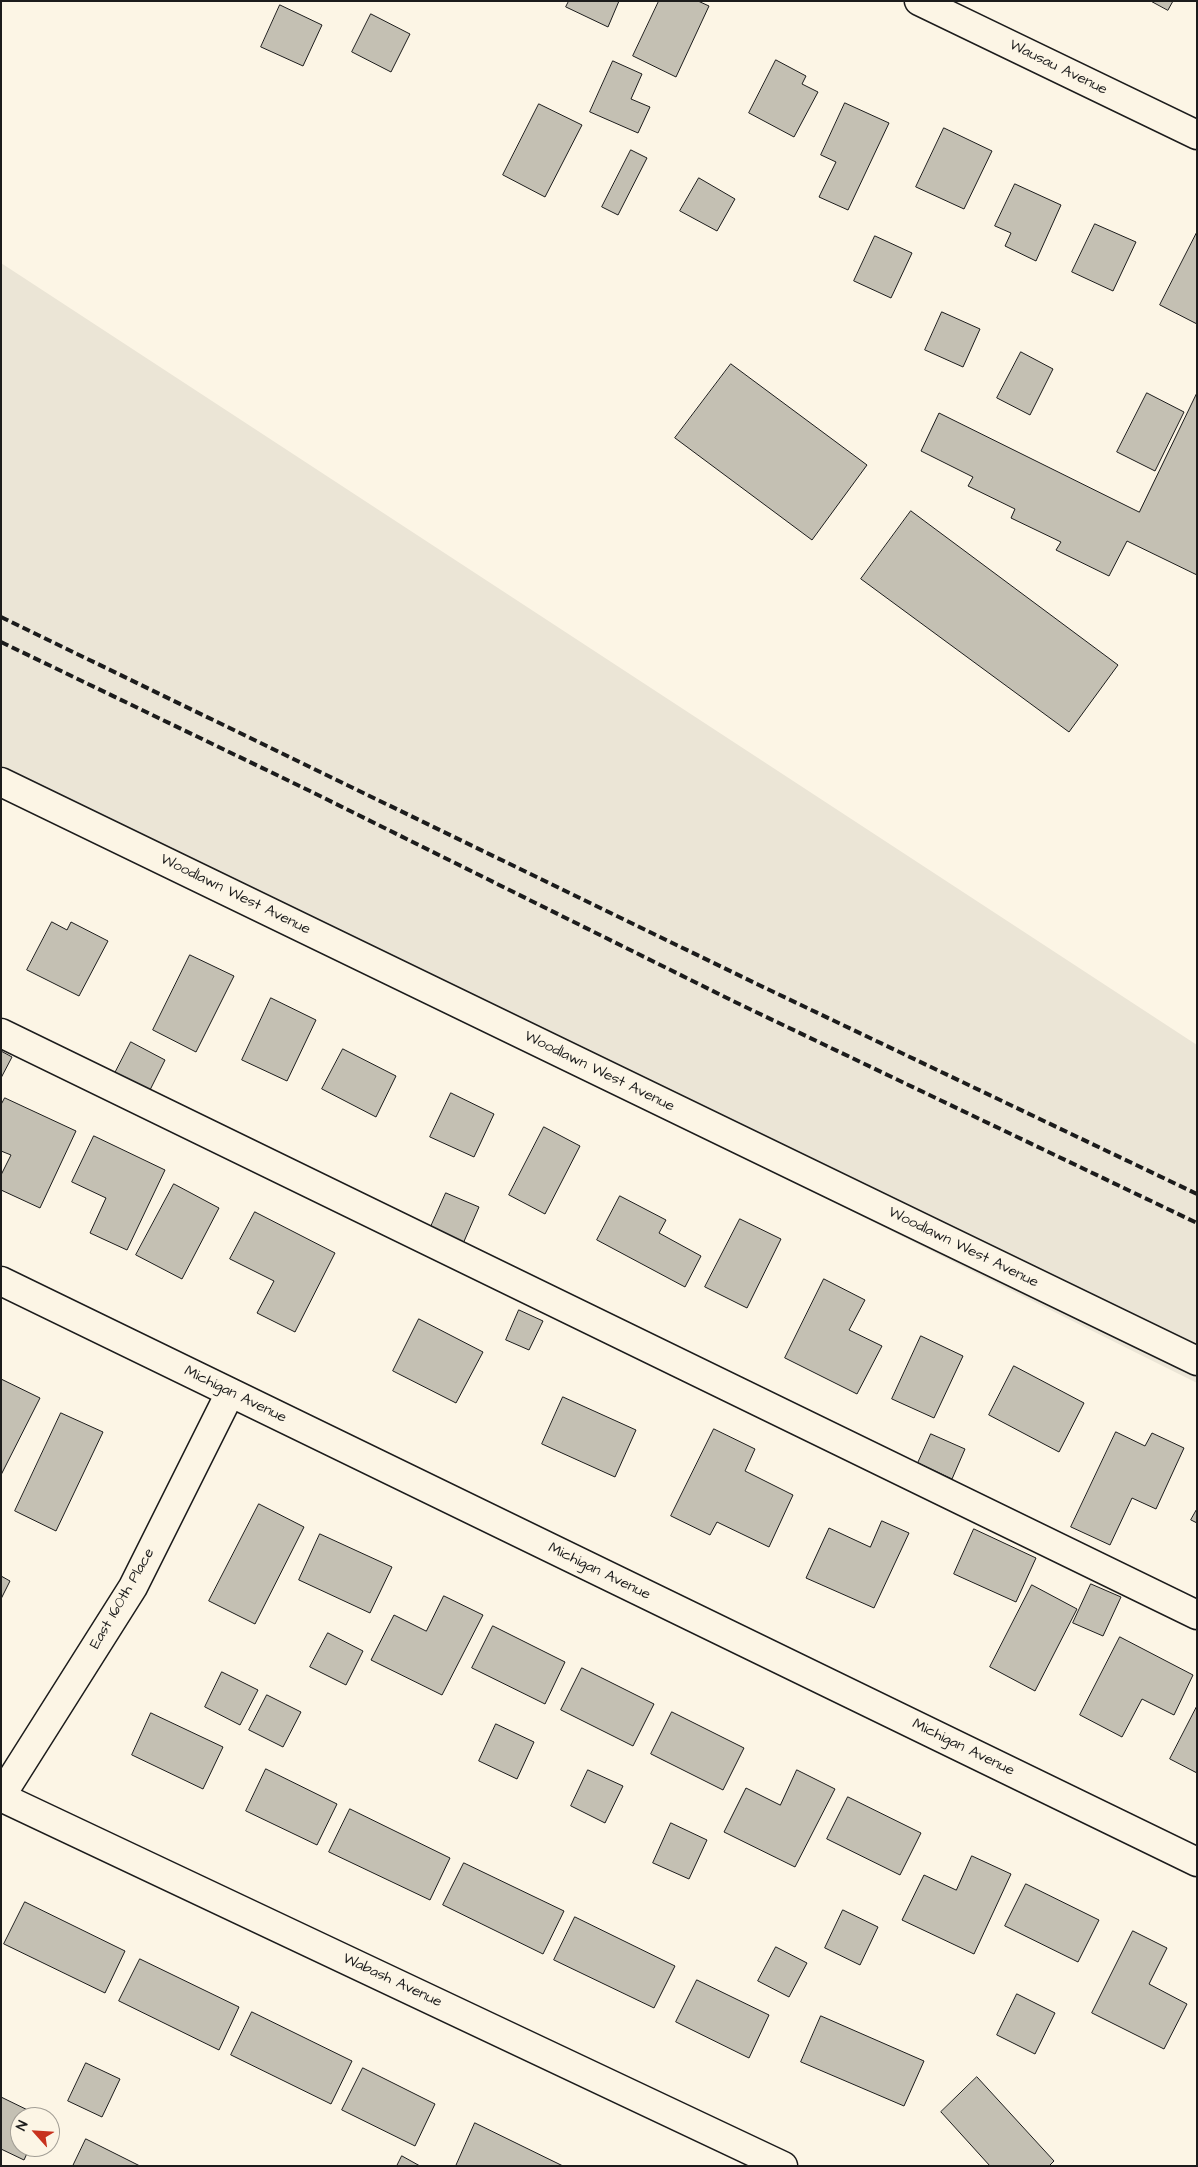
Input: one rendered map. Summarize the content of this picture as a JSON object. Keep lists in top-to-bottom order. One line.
{"streets":{"street":["Wausau Avenue","Woodlawn West Avenue","Michigan Avenue","East 160th Place","Wabash Avenue"]},"crossings":[["Michigan Avenue","East 160th Place"],["East 160th Place","Wabash Avenue"]],"north":"top left"}
